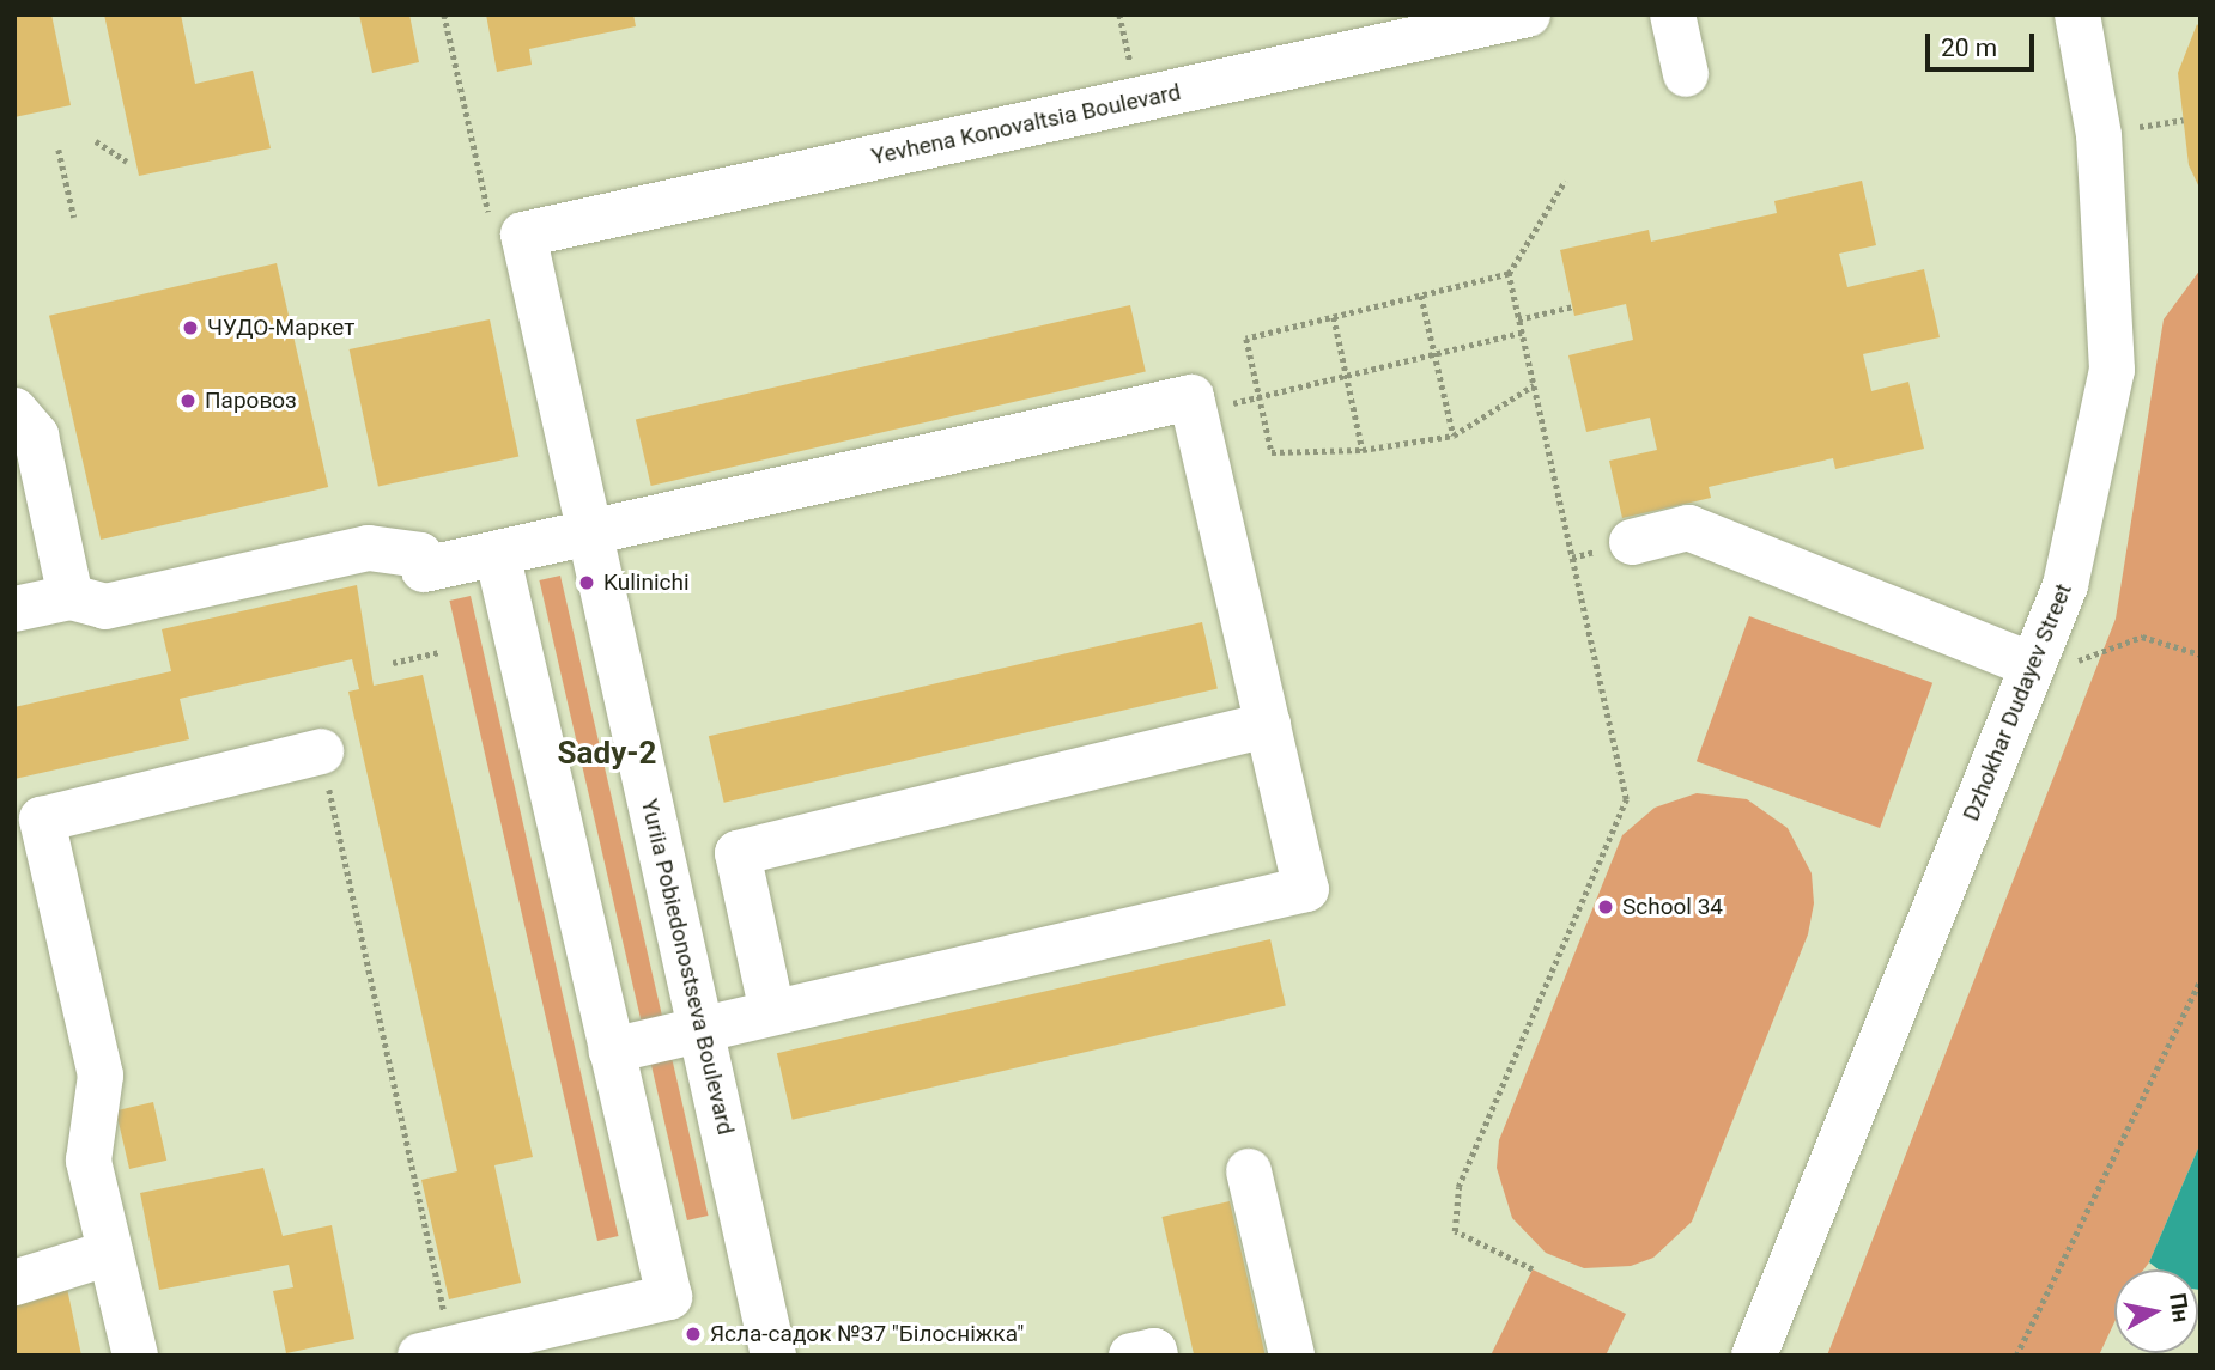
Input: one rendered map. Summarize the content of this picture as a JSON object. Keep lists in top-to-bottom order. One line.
{"streets":{"street":["Yevhena Konovaltsia Boulevard","Dzhokhar Dudayev Street","Yuriia Pobiedonostseva Boulevard"]},"crossings":[["Yevhena Konovaltsia Boulevard","Yuriia Pobiedonostseva Boulevard"]],"districts":["Sady-2"],"places":["ЧУДО-Маркет","Паровоз","Kulinichi","School 34","Ясла-садок №37 \"Білосніжка\""],"scale_bar":"20 m","north":"right"}
